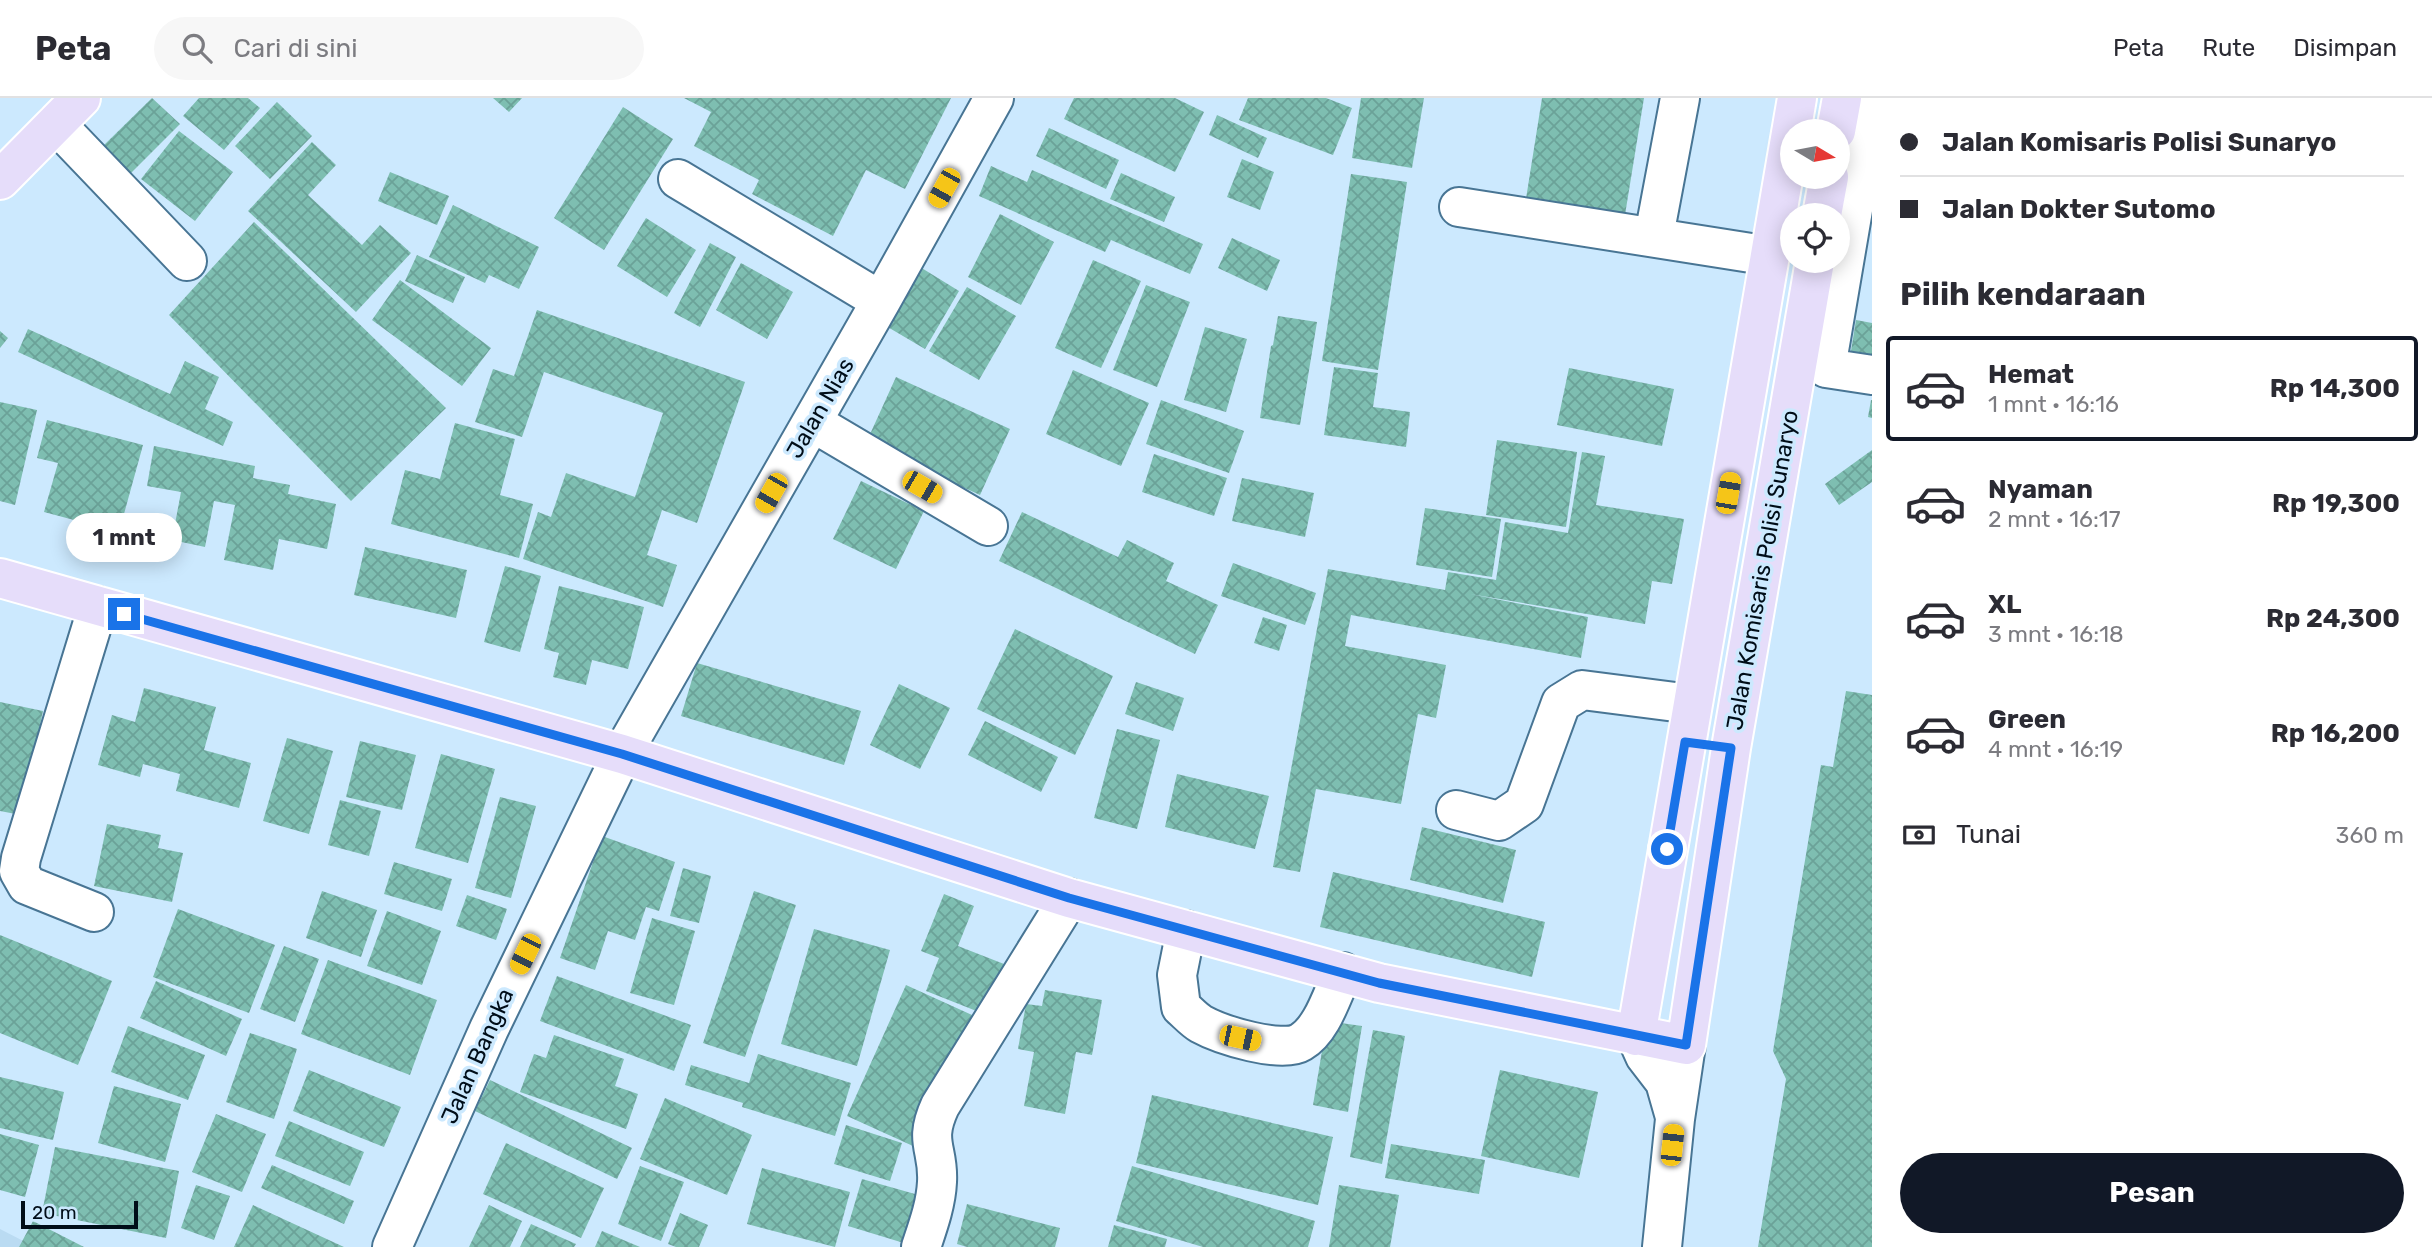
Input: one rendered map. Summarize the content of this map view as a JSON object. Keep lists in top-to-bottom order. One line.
{"streets":{"main road":["Jalan Komisaris Polisi Sunaryo"],"street":["Jalan Nias","Jalan Bangka"]},"crossings":[["Jalan Nias","Jalan Bangka"]],"scale_bar":"20 m","north":"right","page":{"header":"Peta","search":"Cari di sini","nav":["Peta","Rute","Disimpan"],"banner":["Jalan Komisaris Polisi Sunaryo","Jalan Dokter Sutomo"],"heading":"Pilih kendaraan","list":[{"name":"Hemat","note":"1 mnt · 16:16","value":"Rp 14,300"},{"name":"Nyaman","note":"2 mnt · 16:17","value":"Rp 19,300"},{"name":"XL","note":"3 mnt · 16:18","value":"Rp 24,300"},{"name":"Green","note":"4 mnt · 16:19","value":"Rp 16,200"}],"bubble":"1 mnt","pay":["Tunai","360 m"],"buttons":"Pesan","scale":"20 m"}}
